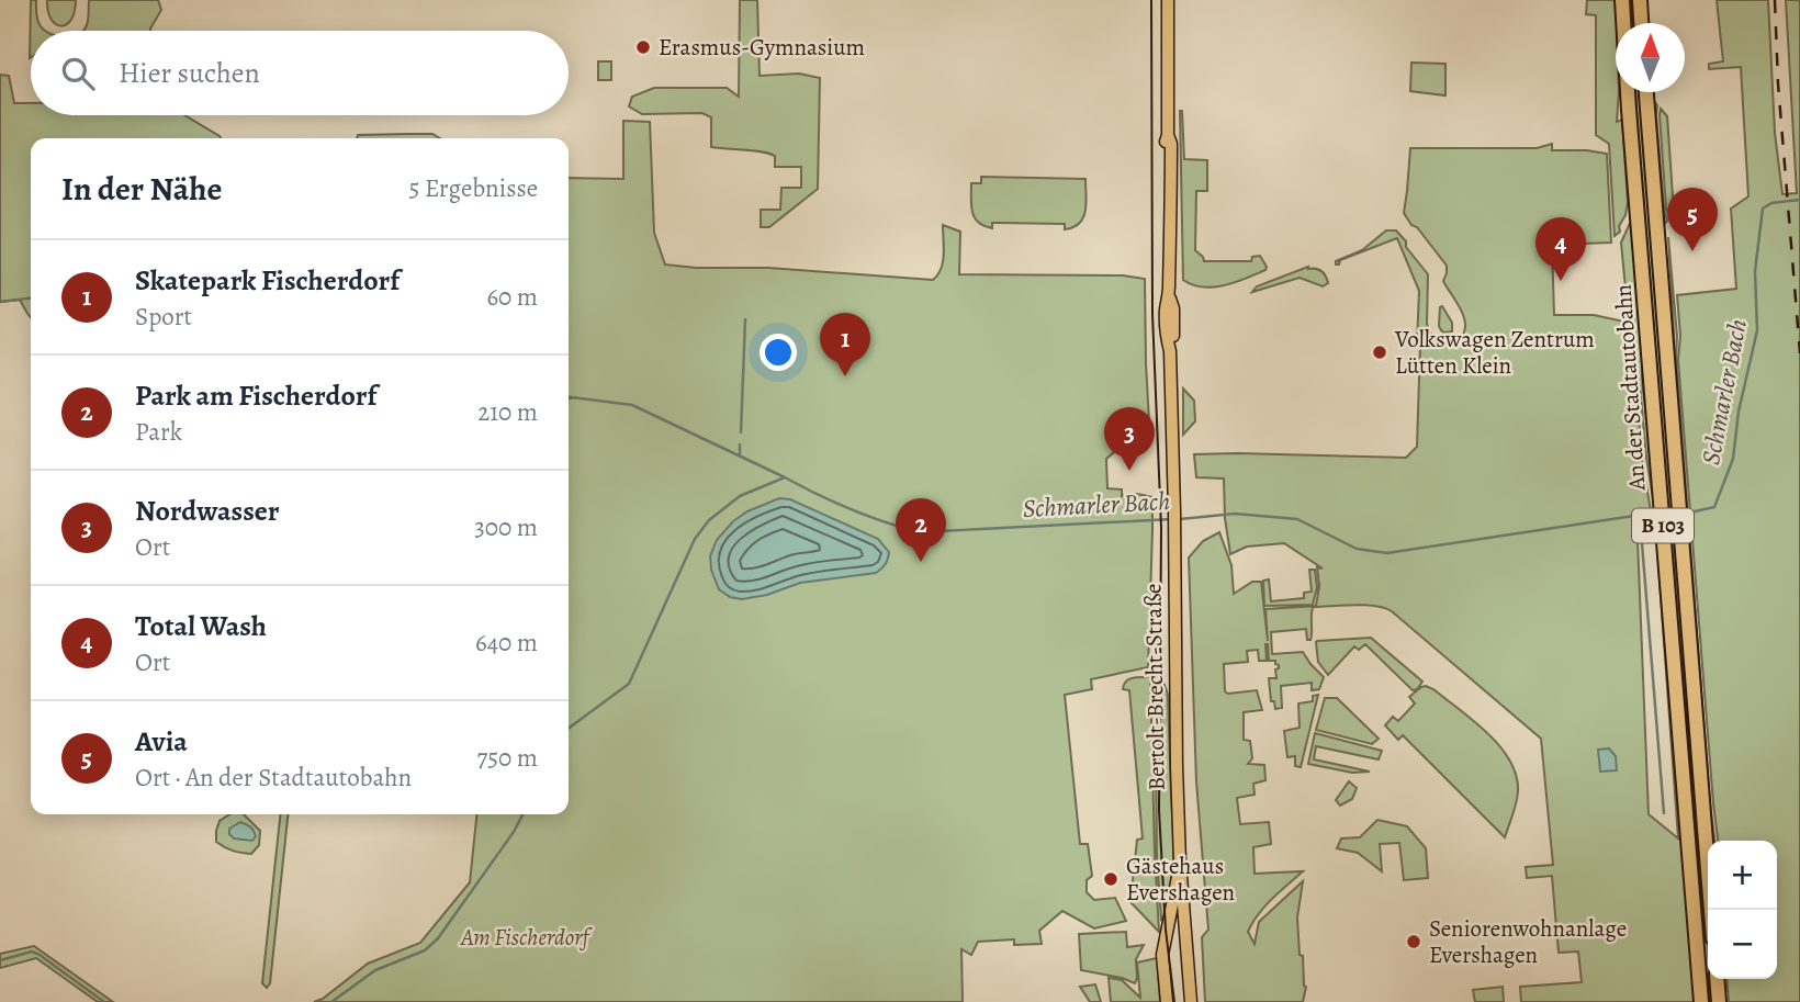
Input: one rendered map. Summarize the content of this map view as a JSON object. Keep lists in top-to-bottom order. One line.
{"streets":{"highway":["An der Stadtautobahn","B 103"],"main road":["Bertolt-Brecht-Straße"]},"water":["Schmarler Bach"],"parks":["Am Fischerdorf"],"places":["Erasmus-Gymnasium","Volkswagen Zentrum Lütten Klein","Gästehaus Evershagen","Seniorenwohnanlage Evershagen"],"north":"top","page":{"search":"Hier suchen","heading":["In der Nähe","5 Ergebnisse"],"pins":["5","4","1","3","2"],"list":[{"mark":"1","name":"Skatepark Fischerdorf","note":"Sport","value":"60 m"},{"mark":"2","name":"Park am Fischerdorf","note":"Park","value":"210 m"},{"mark":"3","name":"Nordwasser","note":"Ort","value":"300 m"},{"mark":"4","name":"Total Wash","note":"Ort","value":"640 m"},{"mark":"5","name":"Avia","note":"Ort · An der Stadtautobahn","value":"750 m"}],"map_buttons":["+","−"]}}
